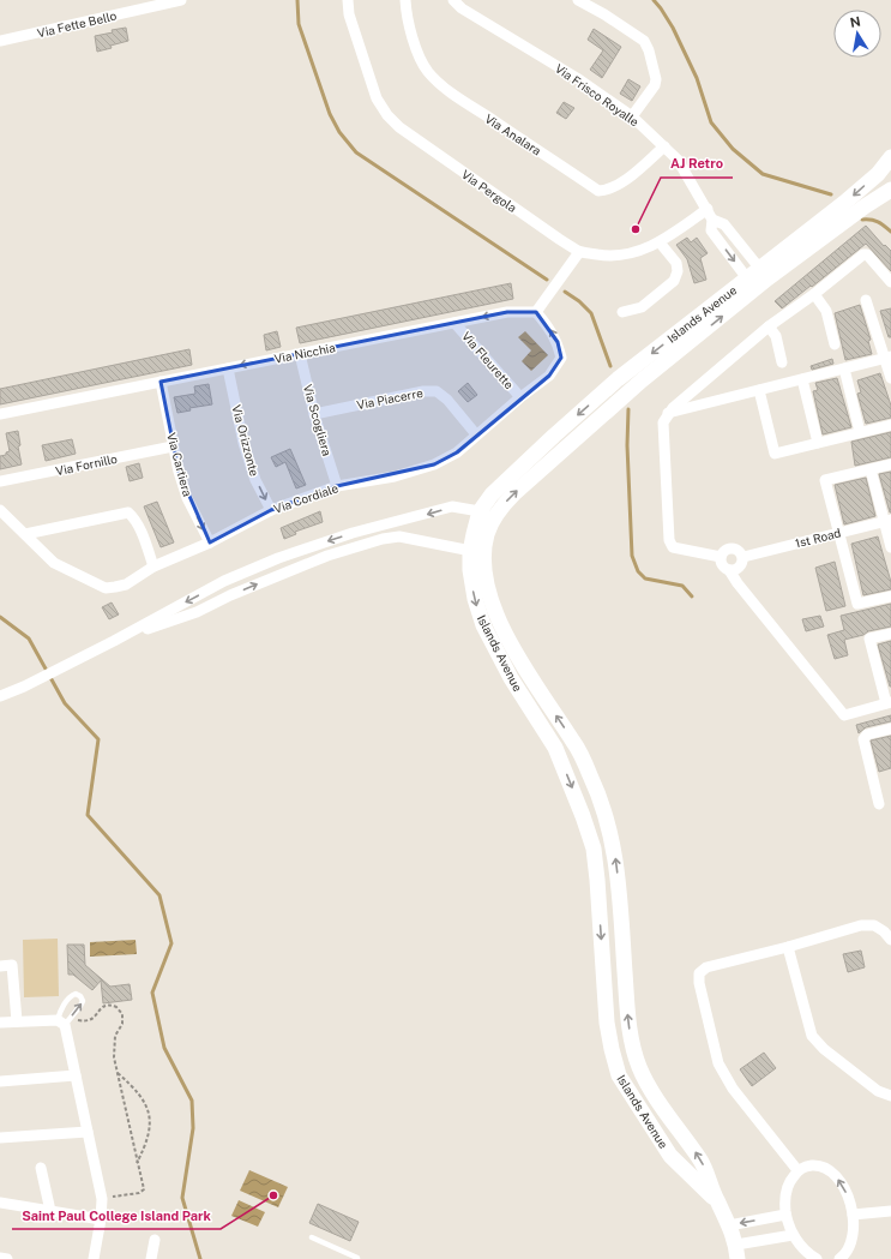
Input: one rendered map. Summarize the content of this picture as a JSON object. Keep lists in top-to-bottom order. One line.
{"streets":{"street":["Via Fette Bello","Via Frisco Royalle","Via Analara","Via Pergola","Islands Avenue","Via Nicchia","Via Fleurette","Via Piacerre","Via Scogliera","Via Orizzonte","Via Fornillo","Via Cartiera","Via Cordiale","1st Road"]},"crossings":[["Via Frisco Royalle","Via Analara"],["Via Frisco Royalle","Via Pergola"],["Via Frisco Royalle","Islands Avenue"],["Via Nicchia","Via Fleurette"],["Via Nicchia","Via Scogliera"],["Via Nicchia","Via Orizzonte"],["Via Nicchia","Via Cartiera"],["Via Nicchia","Via Cordiale"],["Via Fleurette","Via Cordiale"],["Via Piacerre","Via Scogliera"],["Via Piacerre","Via Cordiale"],["Via Scogliera","Via Cordiale"],["Via Orizzonte","Via Cordiale"],["Via Fornillo","Via Cartiera"],["Via Cartiera","Via Cordiale"]],"one_way":["Via Orizzonte","Via Cartiera"],"places":["AJ Retro","Saint Paul College Island Park"],"north":"top"}
